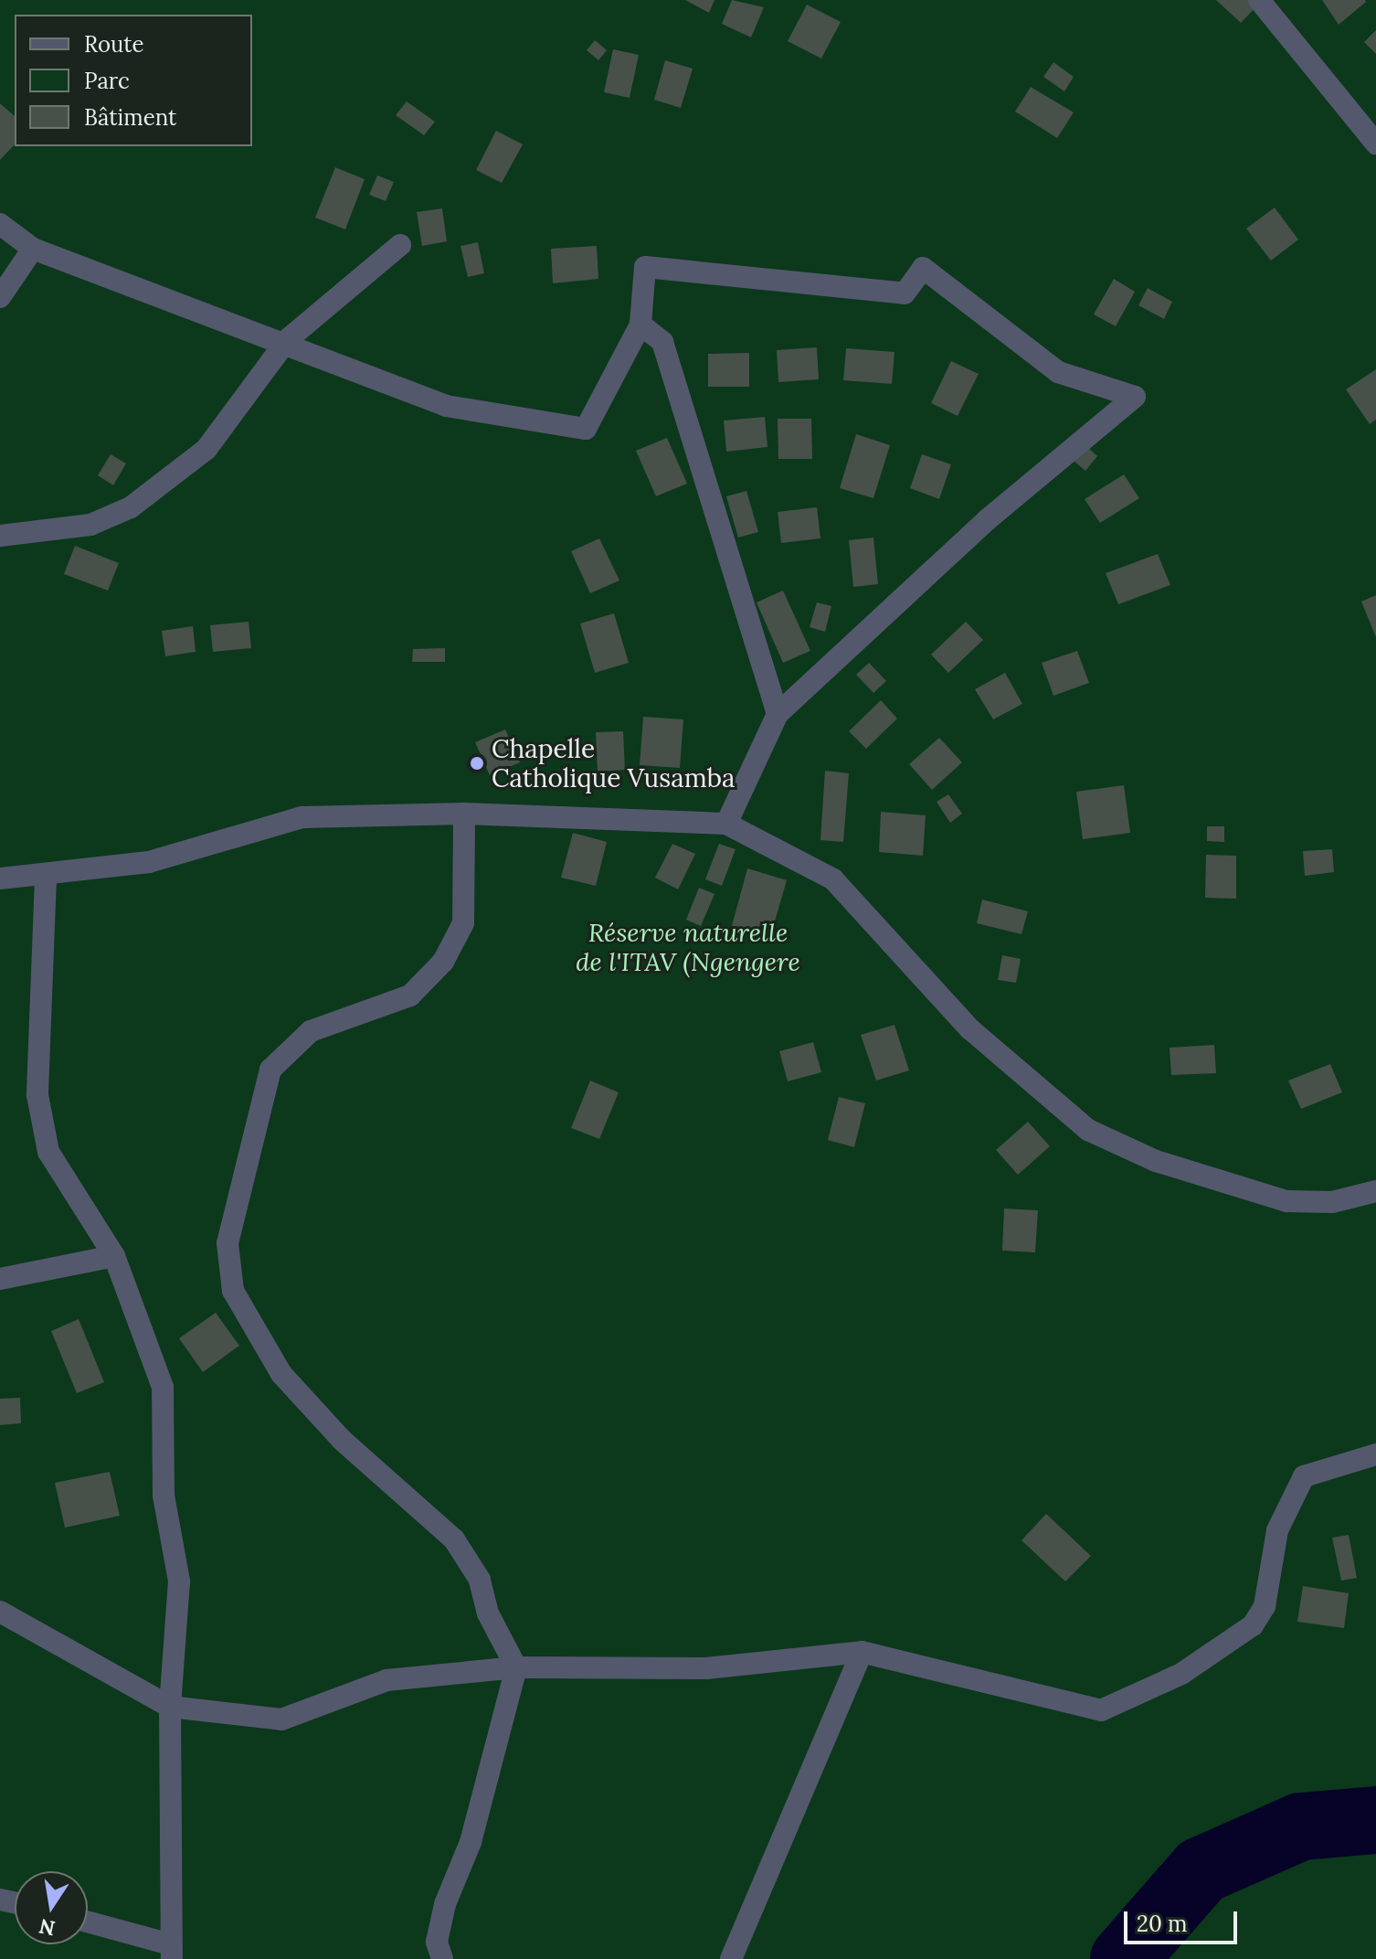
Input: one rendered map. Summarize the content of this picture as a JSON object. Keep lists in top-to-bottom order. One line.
{"parks":["Réserve naturelle de l'ITAV (Ngengere"],"places":["Chapelle Catholique Vusamba"],"legend":["Route","Parc","Bâtiment"],"scale_bar":"20 m","north":"bottom"}
